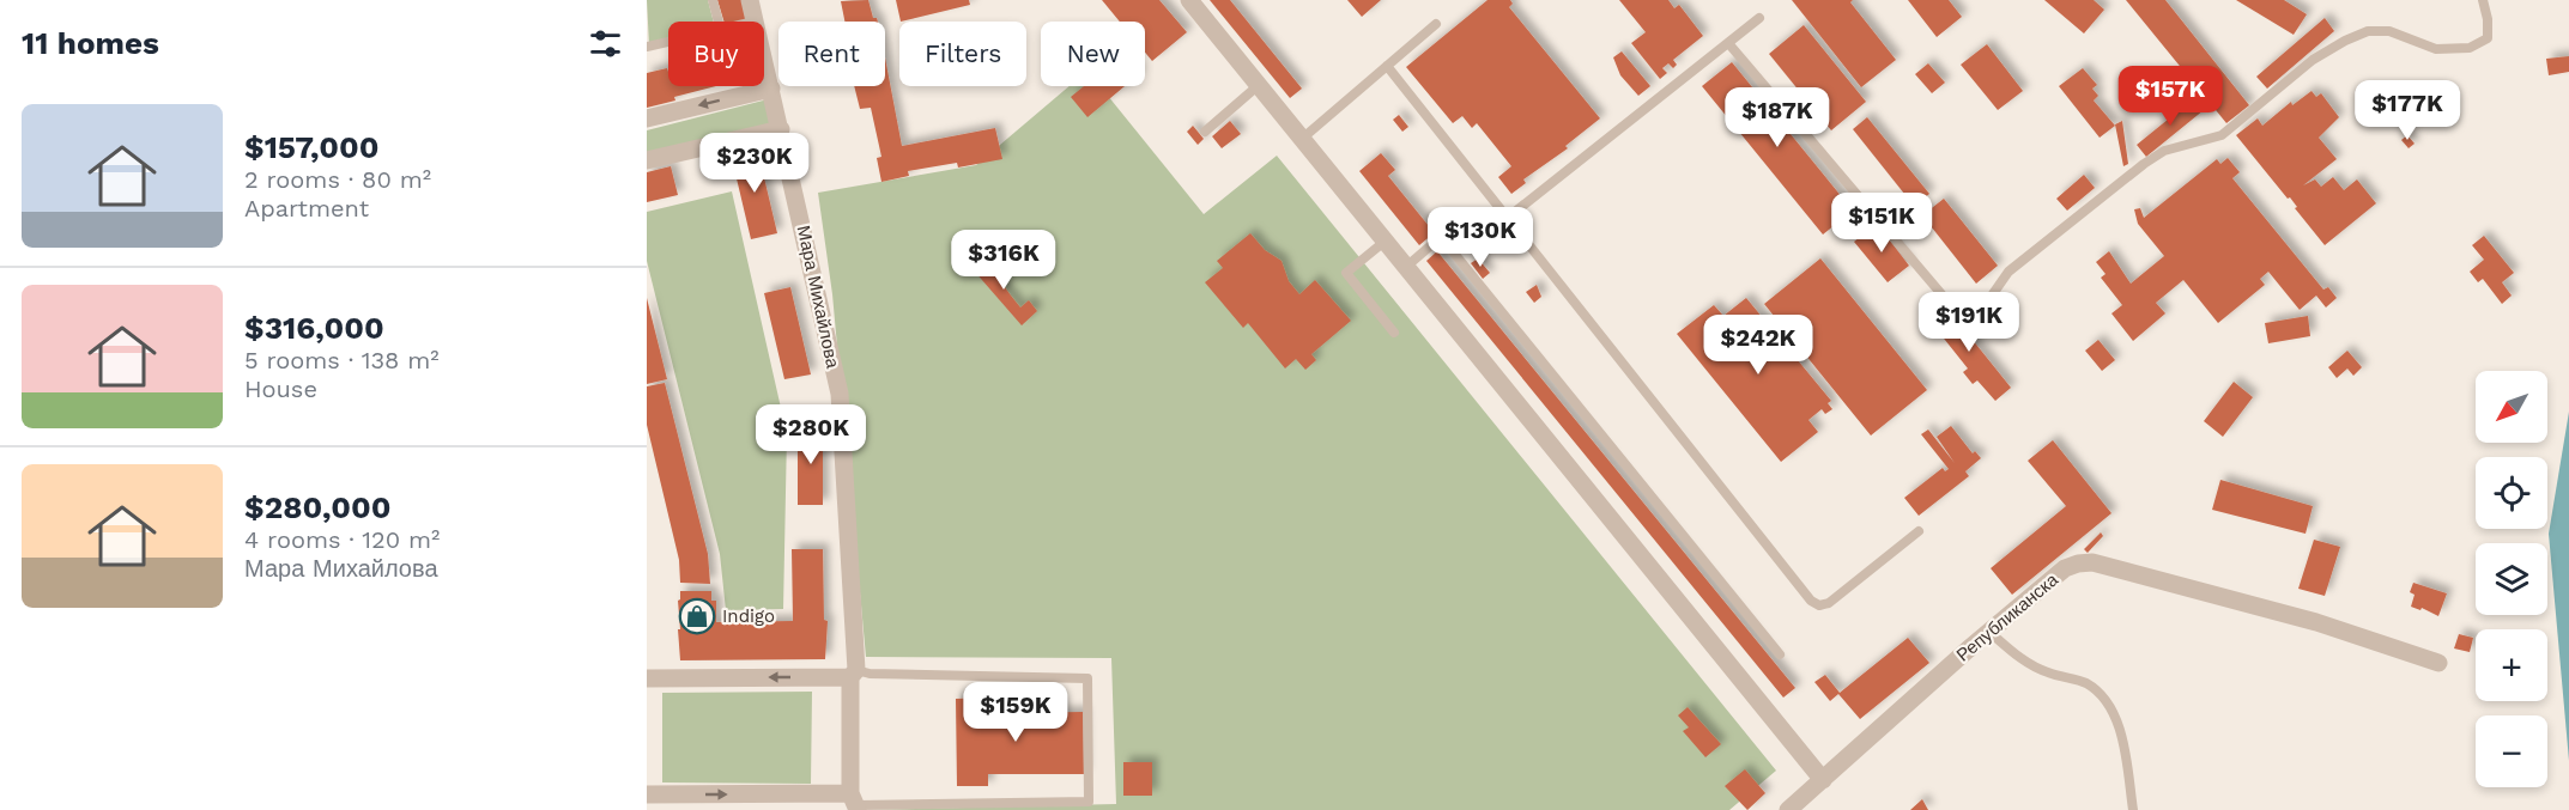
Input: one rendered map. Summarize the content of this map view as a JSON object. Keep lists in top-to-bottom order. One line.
{"streets":{"street":["Мара Михайлова","Републиканска"]},"places":{"shop":["Indigo"]},"north":"bottom left","page":{"heading":"11 homes","chip":["Buy","Rent","Filters","New"],"price":["$157K","$177K","$187K","$230K","$151K","$130K","$316K","$191K","$242K","$280K","$159K"],"list":[{"name":"$157,000","note":"2 rooms · 80 m² · Apartment"},{"name":"$316,000","note":"5 rooms · 138 m² · House"},{"name":"$280,000","note":"4 rooms · 120 m² · Мара Михайлова"}],"map_buttons":["+","−"]}}
